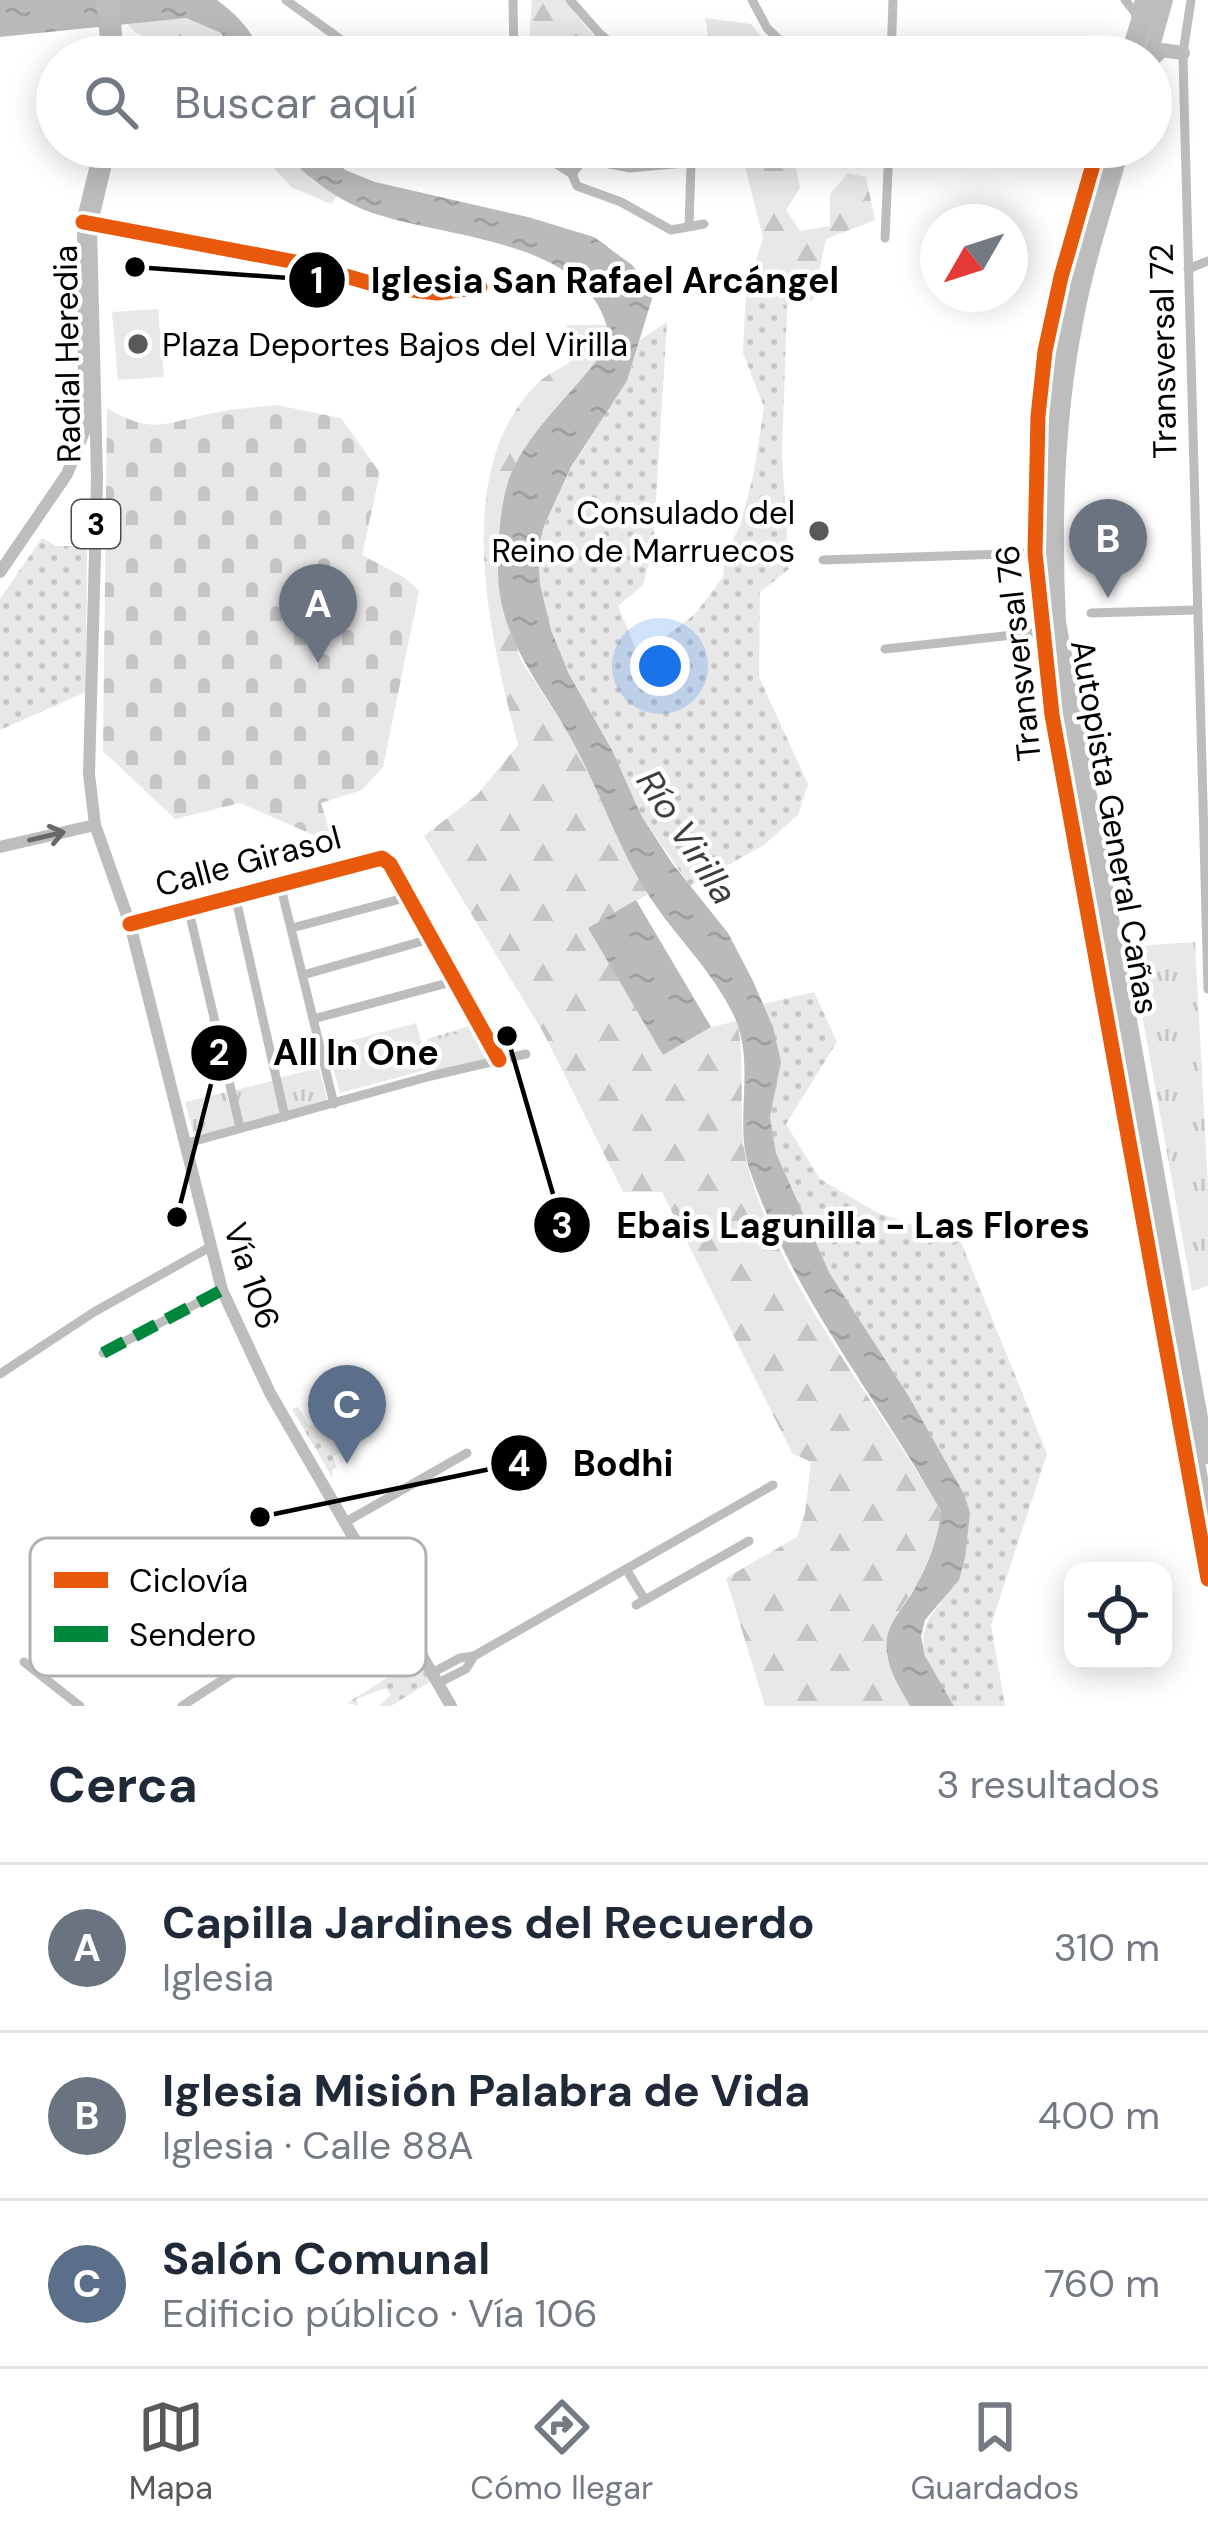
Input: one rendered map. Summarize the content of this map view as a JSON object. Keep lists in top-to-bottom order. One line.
{"streets":{"highway":["Autopista General Cañas"],"main road":["Radial Heredia","3","Vía 106"],"street":["Transversal 72","Transversal 76","Calle Girasol"]},"crossings":[["Radial Heredia","Vía 106"],["Calle Girasol","Vía 106"]],"water":["Río Virilla"],"places":["Iglesia San Rafael Arcángel","Plaza Deportes Bajos del Virilla","Consulado del Reino de Marruecos","Ebais Lagunilla - Las Flores","All In One","Bodhi"],"legend":["Ciclovía","Sendero"],"north":"bottom left","page":{"search":"Buscar aquí","pins":["B","A","C"],"heading":["Cerca","3 resultados"],"list":[{"mark":"A","name":"Capilla Jardines del Recuerdo","note":"Iglesia","value":"310 m"},{"mark":"B","name":"Iglesia Misión Palabra de Vida","note":"Iglesia · Calle 88A","value":"400 m"},{"mark":"C","name":"Salón Comunal","note":"Edificio público · Vía 106","value":"760 m"}],"nav":["Mapa","Cómo llegar","Guardados"]}}
